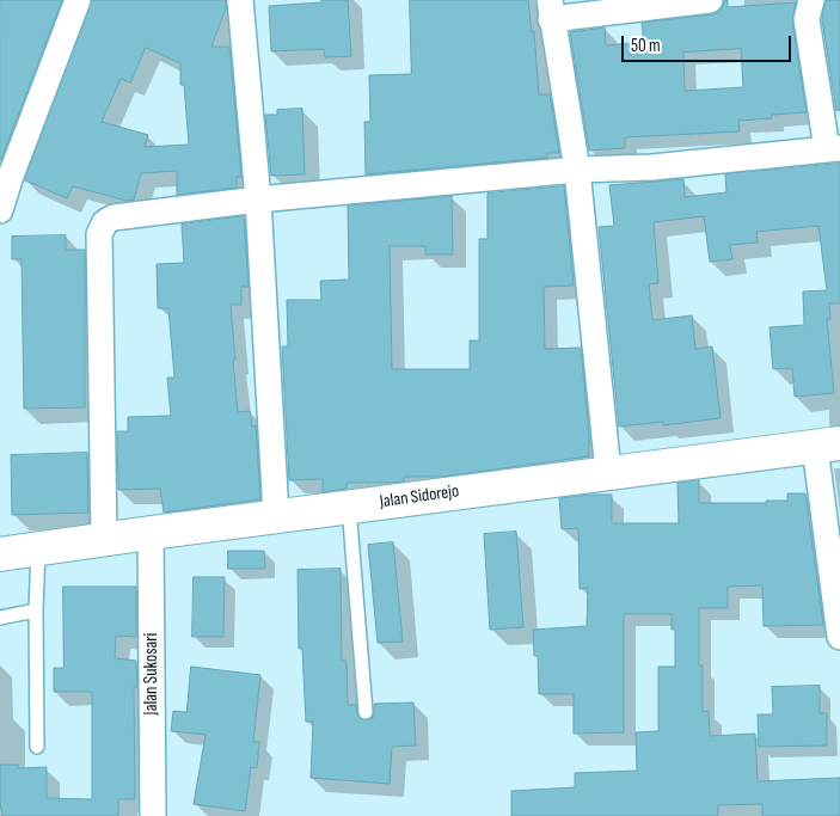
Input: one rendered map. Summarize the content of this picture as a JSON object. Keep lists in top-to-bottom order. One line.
{"streets":{"street":["Jalan Sidorejo","Jalan Sukosari"]},"crossings":[["Jalan Sidorejo","Jalan Sukosari"]],"scale_bar":"50 m"}
